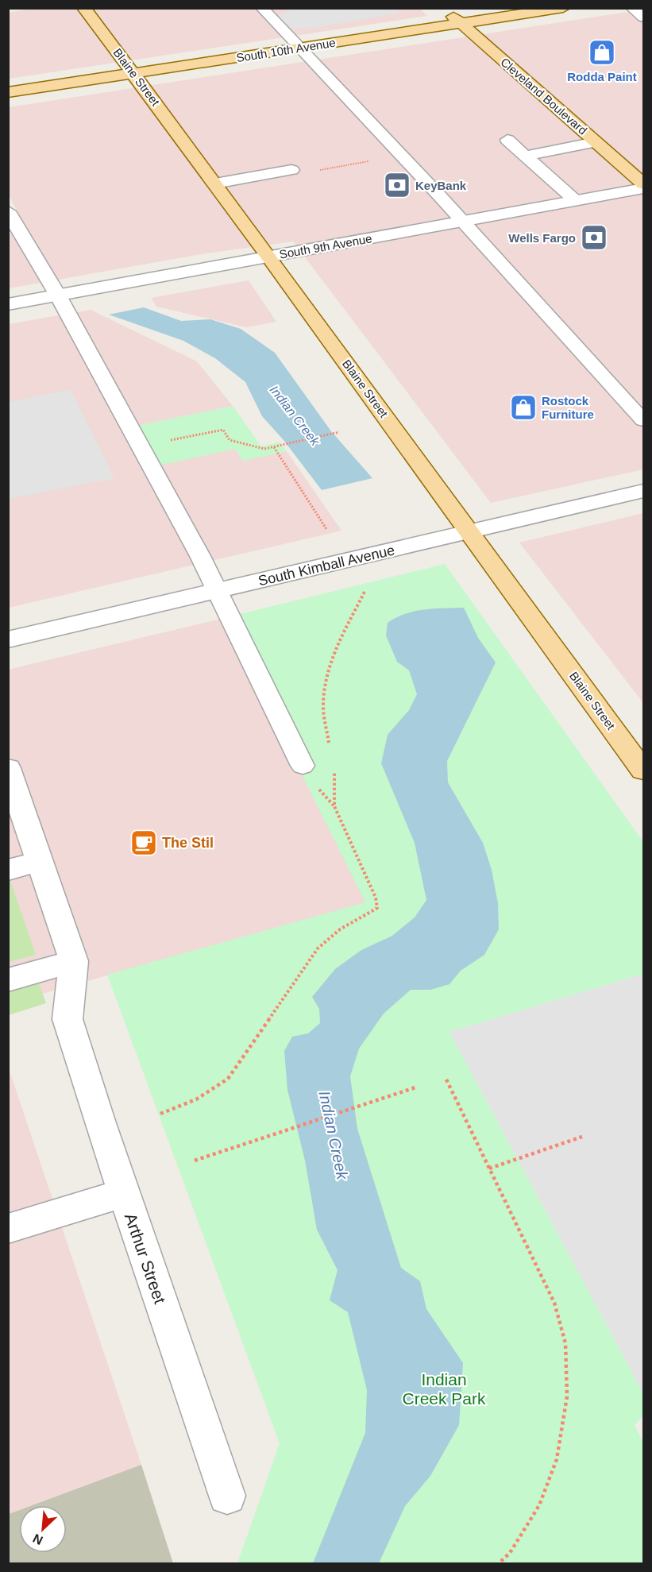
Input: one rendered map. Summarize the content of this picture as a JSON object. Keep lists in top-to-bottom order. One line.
{"streets":{"main road":["South 10th Avenue","Blaine Street","Cleveland Boulevard"],"street":["South 9th Avenue","South Kimball Avenue","Arthur Street"]},"crossings":[["South 10th Avenue","Blaine Street"],["South 10th Avenue","Cleveland Boulevard"],["Blaine Street","South 9th Avenue"],["Blaine Street","South Kimball Avenue"]],"water":["Indian Creek"],"parks":["Indian Creek Park"],"places":{"shop":["Rodda Paint","Rostock Furniture"],"bank":["KeyBank","Wells Fargo"],"cafe":["The Stil"]},"north":"bottom left"}
